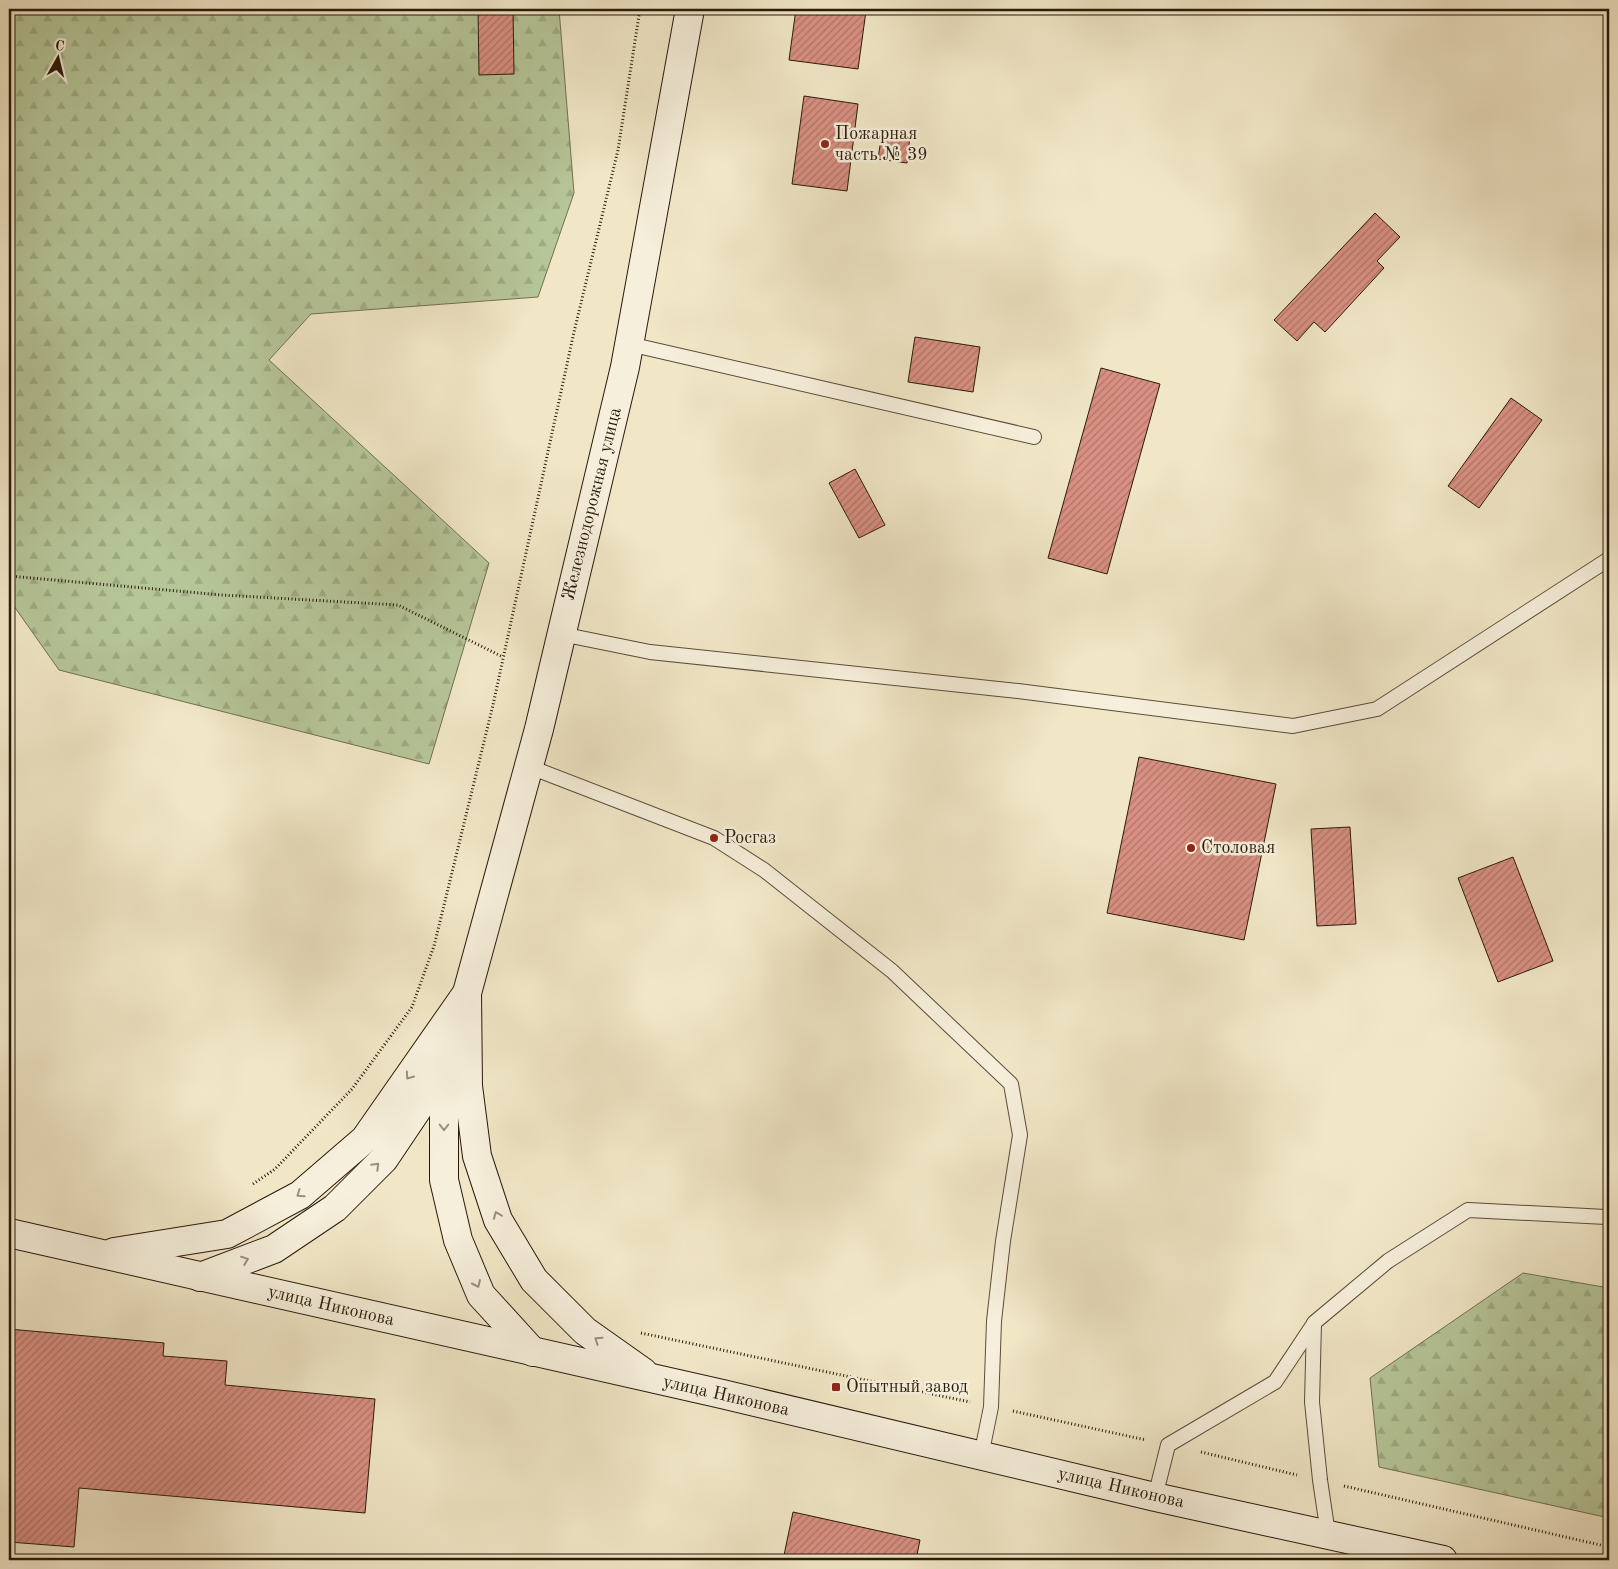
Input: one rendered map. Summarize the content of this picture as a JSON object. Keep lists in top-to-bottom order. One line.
{"streets":{"main road":["Железнодорожная улица","улица Никонова"]},"crossings":[["Железнодорожная улица","улица Никонова"]],"places":{"other":["Пожарная часть № 39","Росгаз","Столовая"],"transit":["Опытный завод"]},"north":"top"}
